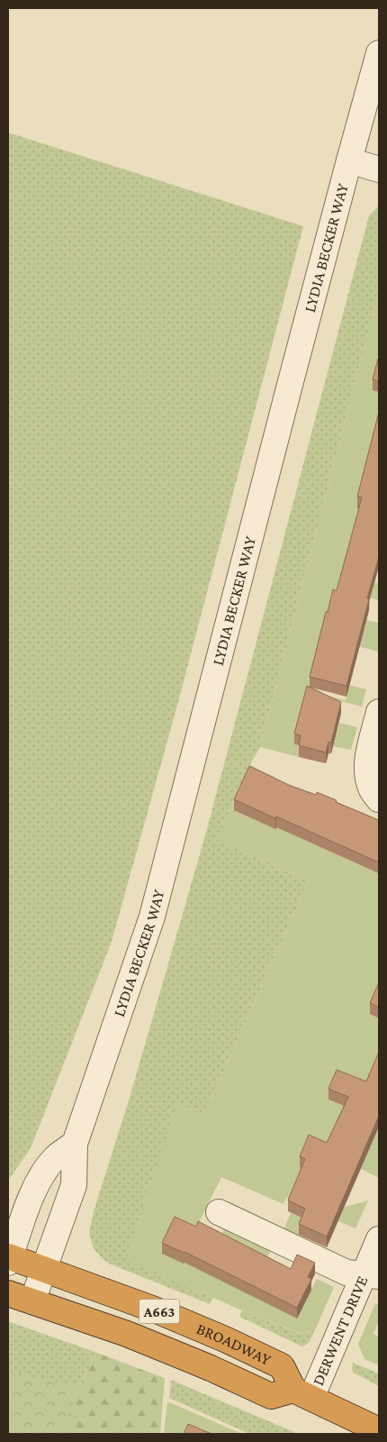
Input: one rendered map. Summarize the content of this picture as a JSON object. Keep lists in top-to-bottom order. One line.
{"streets":{"highway":["A663","BROADWAY"],"street":["LYDIA BECKER WAY","DERWENT DRIVE"]},"crossings":[["LYDIA BECKER WAY","BROADWAY"],["DERWENT DRIVE","BROADWAY"]]}
